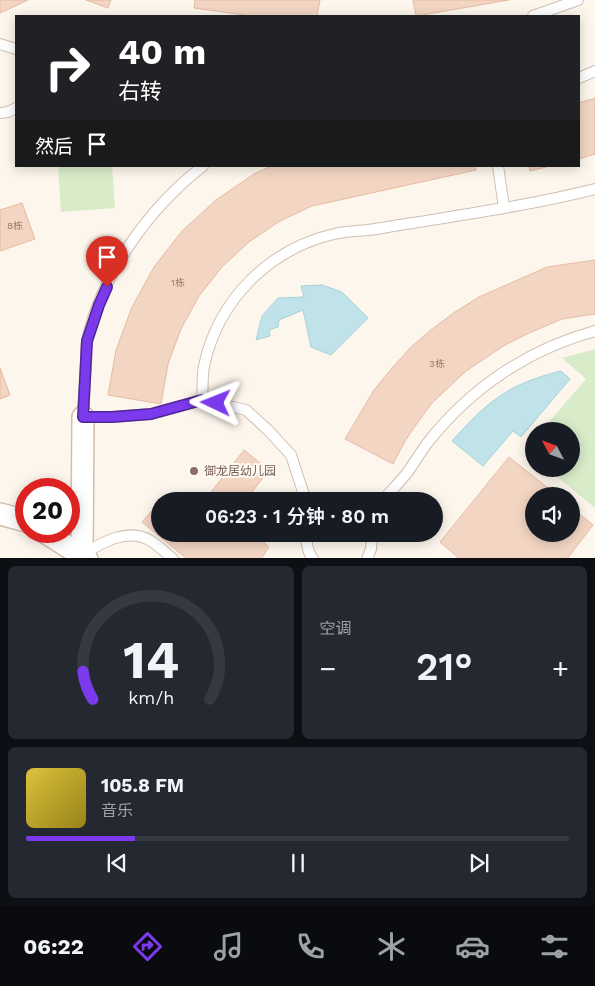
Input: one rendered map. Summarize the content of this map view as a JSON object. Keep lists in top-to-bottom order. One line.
{"places":["御龙居幼儿园"],"house_numbers":["8栋","1栋","3栋"],"north":"top left","page":{"turn":["40 m","右转"],"then":"然后","limit":"20","trip":"06:23 · 1 分钟 · 80 m","tile":"空调","heat":["−","21°","+"],"song":["105.8 FM","音乐"],"tabs":"06:22","gauge":["14","km/h"]}}
